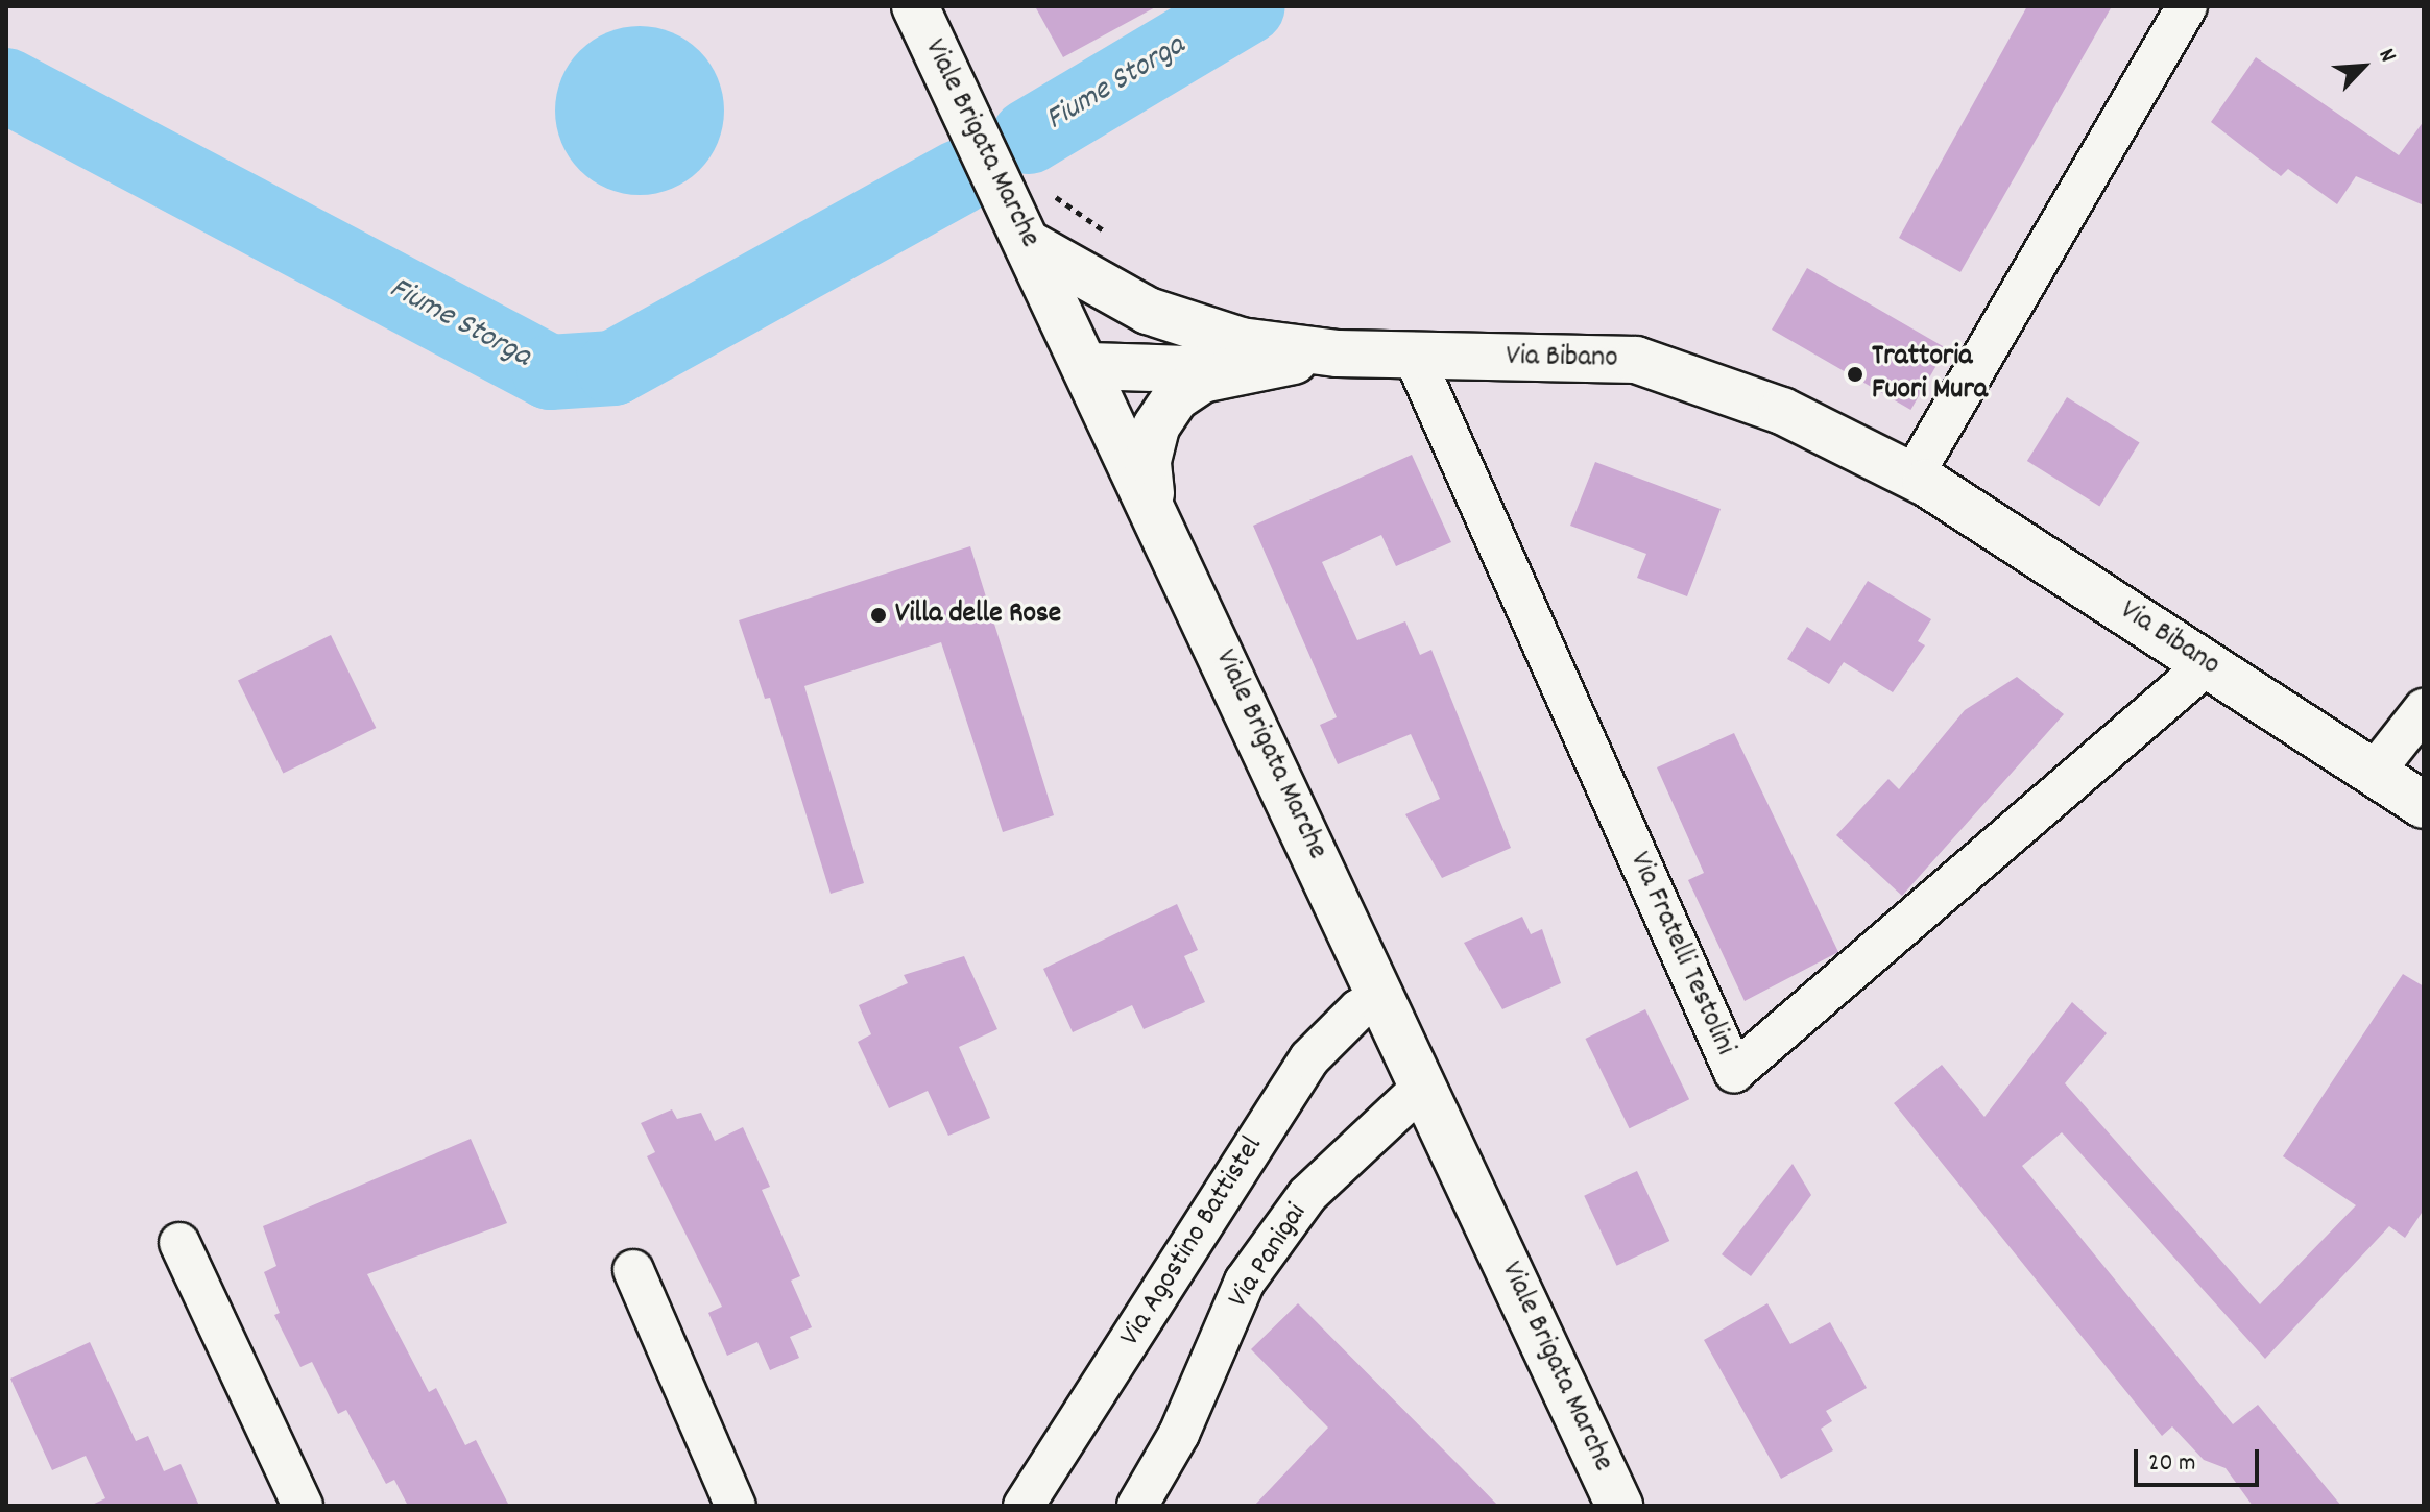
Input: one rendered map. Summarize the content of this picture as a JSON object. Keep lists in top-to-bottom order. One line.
{"streets":{"street":["Viale Brigata Marche","Via Bibano","Via Fratelli Testolini","Via Agostino Battistel","Via Panigai"]},"crossings":[["Viale Brigata Marche","Via Bibano"],["Viale Brigata Marche","Via Agostino Battistel"],["Viale Brigata Marche","Via Panigai"],["Via Bibano","Via Fratelli Testolini"]],"water":["Fiume Storga"],"places":["Trattoria Fuori Mura","Villa delle Rose"],"scale_bar":"20 m","north":"top right"}
